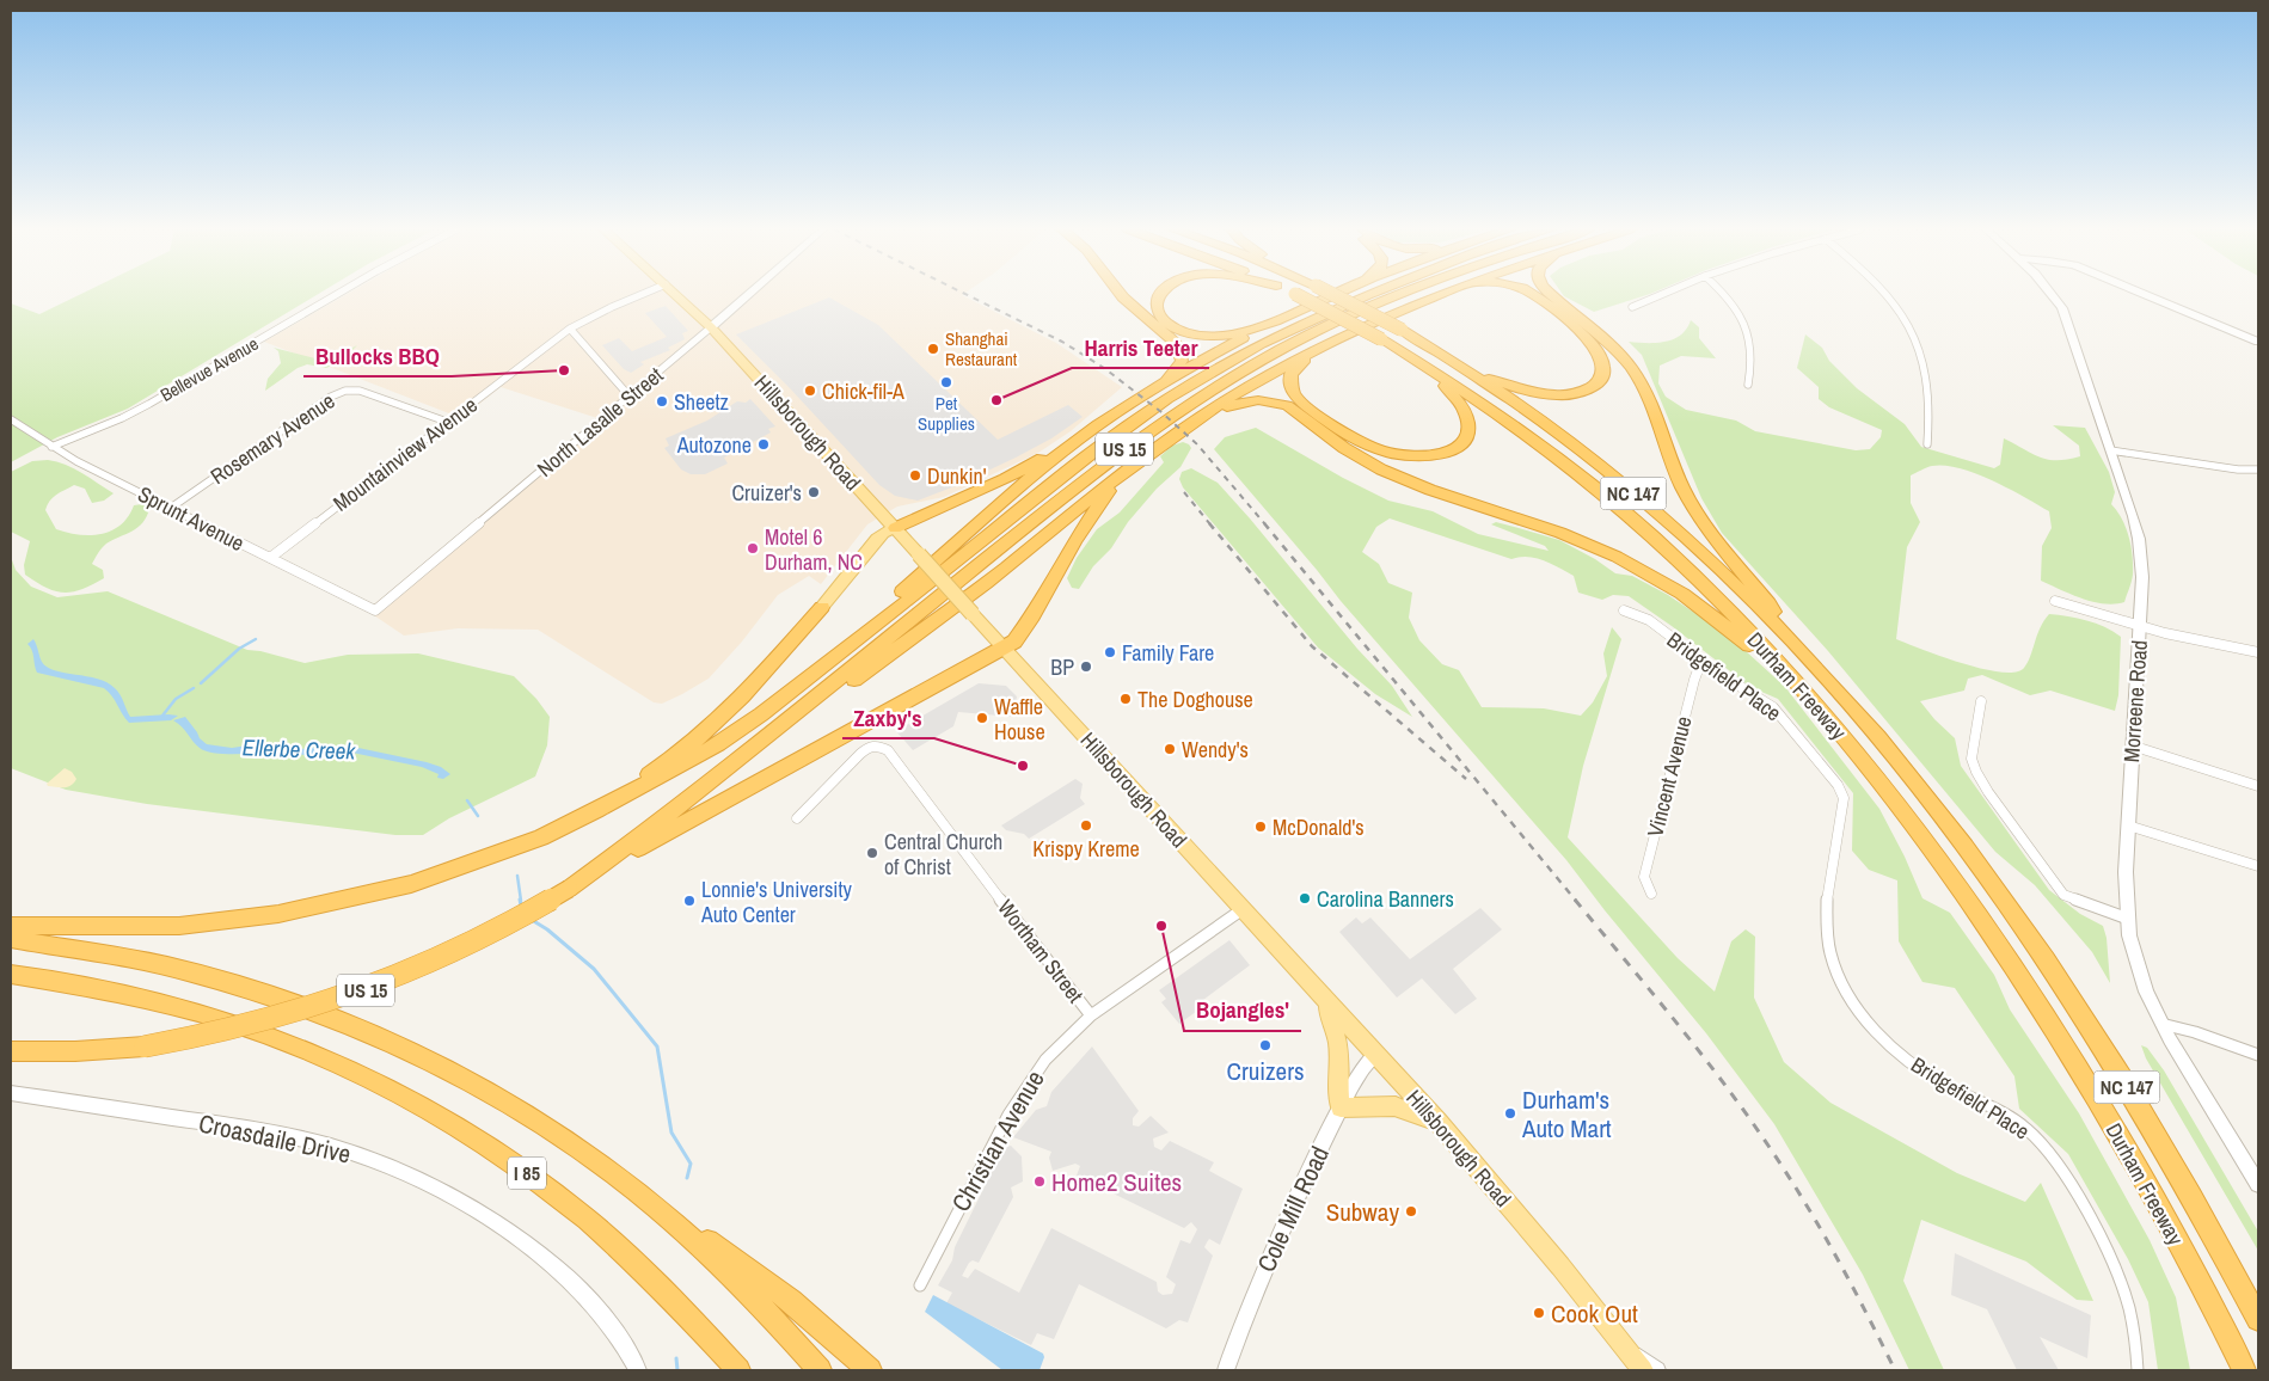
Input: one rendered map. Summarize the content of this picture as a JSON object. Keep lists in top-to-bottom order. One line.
{"streets":{"highway":["US 15","NC 147","Durham Freeway","I 85"],"main road":["Hillsborough Road"],"street":["Bellevue Avenue","North Lasalle Street","Rosemary Avenue","Mountainview Avenue","Sprunt Avenue","Bridgefield Place","Morreene Road","Vincent Avenue","Wortham Street","Croasdaile Drive","Christian Avenue","Cole Mill Road"]},"crossings":[["Bellevue Avenue","Sprunt Avenue"],["North Lasalle Street","Hillsborough Road"],["North Lasalle Street","Sprunt Avenue"],["Hillsborough Road","Christian Avenue"],["Hillsborough Road","Cole Mill Road"],["Rosemary Avenue","Mountainview Avenue"],["Rosemary Avenue","Sprunt Avenue"],["Mountainview Avenue","Sprunt Avenue"],["Bridgefield Place","Vincent Avenue"],["Wortham Street","Christian Avenue"]],"water":["Ellerbe Creek"],"places":["Shanghai Restaurant","Bullocks BBQ","Pet Supplies","Chick-fil-A","Harris Teeter","Sheetz","Autozone","Dunkin'","Cruizer's","Motel 6 Durham, NC","Family Fare","BP","The Doghouse","Waffle House","Wendy's","Zaxby's","Krispy Kreme","McDonald's","Central Church of Christ","Carolina Banners","Lonnie's University Auto Center","Bojangles'","Cruizers","Durham's Auto Mart","Home2 Suites","Subway","Cook Out"]}
